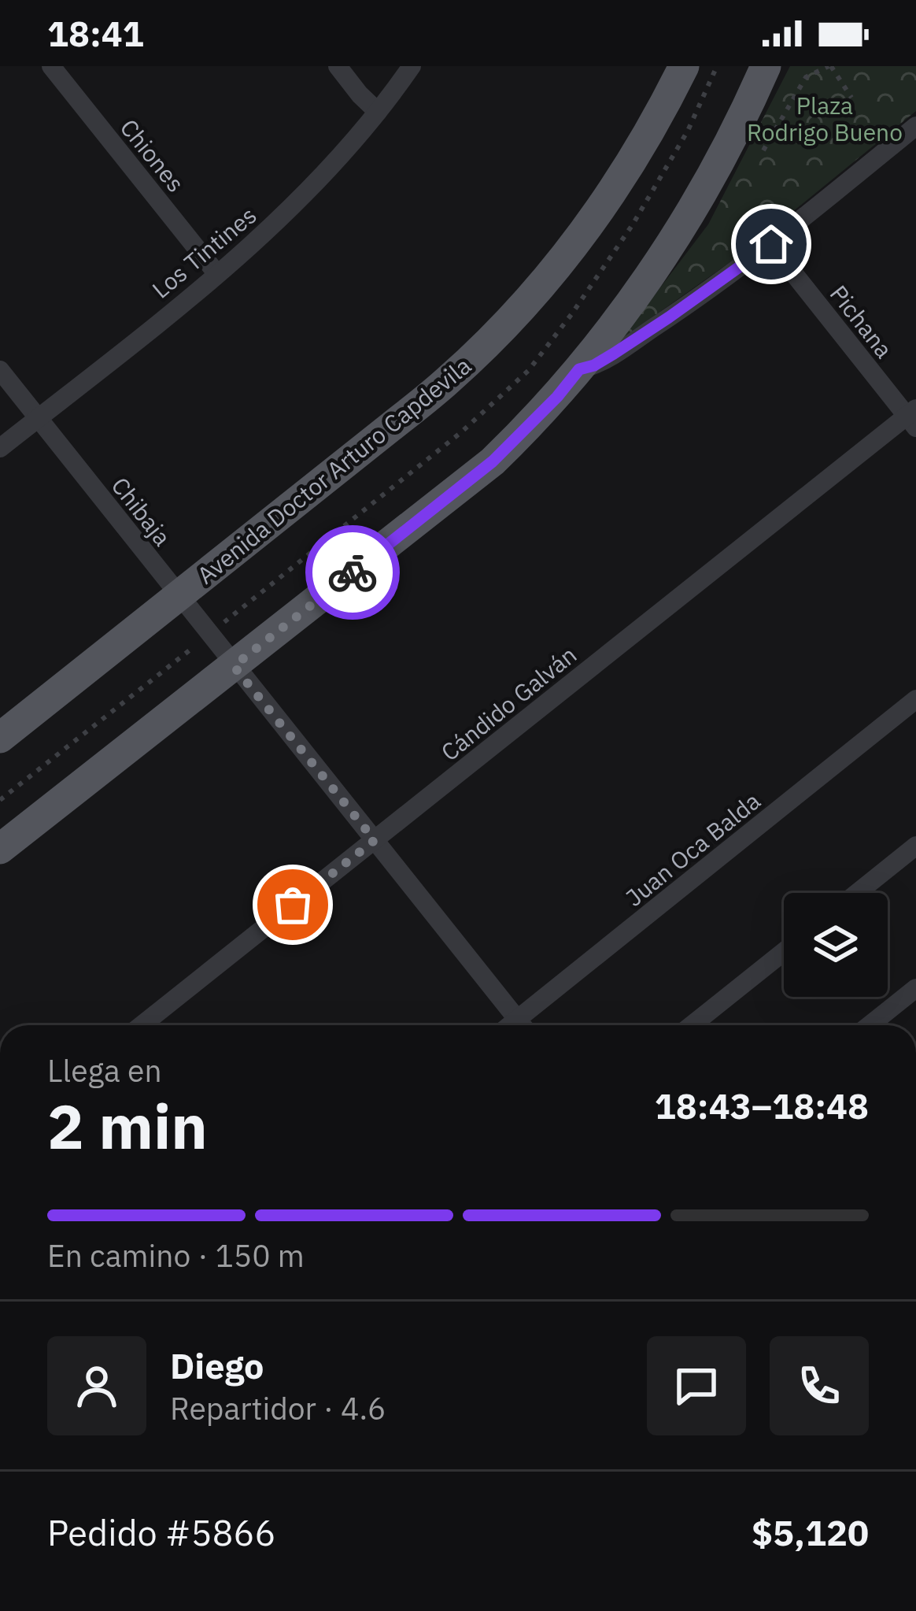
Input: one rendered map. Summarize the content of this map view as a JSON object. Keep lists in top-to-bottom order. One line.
{"streets":{"main road":["Avenida Doctor Arturo Capdevila"],"street":["Chiones","Los Tintines","Pichana","Chibaja","Cándido Galván","Juan Oca Balda"]},"crossings":[["Chiones","Los Tintines"],["Los Tintines","Chibaja"],["Pichana","Cándido Galván"],["Avenida Doctor Arturo Capdevila","Chibaja"],["Chibaja","Cándido Galván"]],"parks":["Plaza Rodrigo Bueno"],"page":{"status":"18:41","heading":["2 min","Llega en","18:43–18:48"],"panel":["Diego","Repartidor · 4.6","Pedido #5866","$5,120"],"bar":"En camino · 150 m"}}
